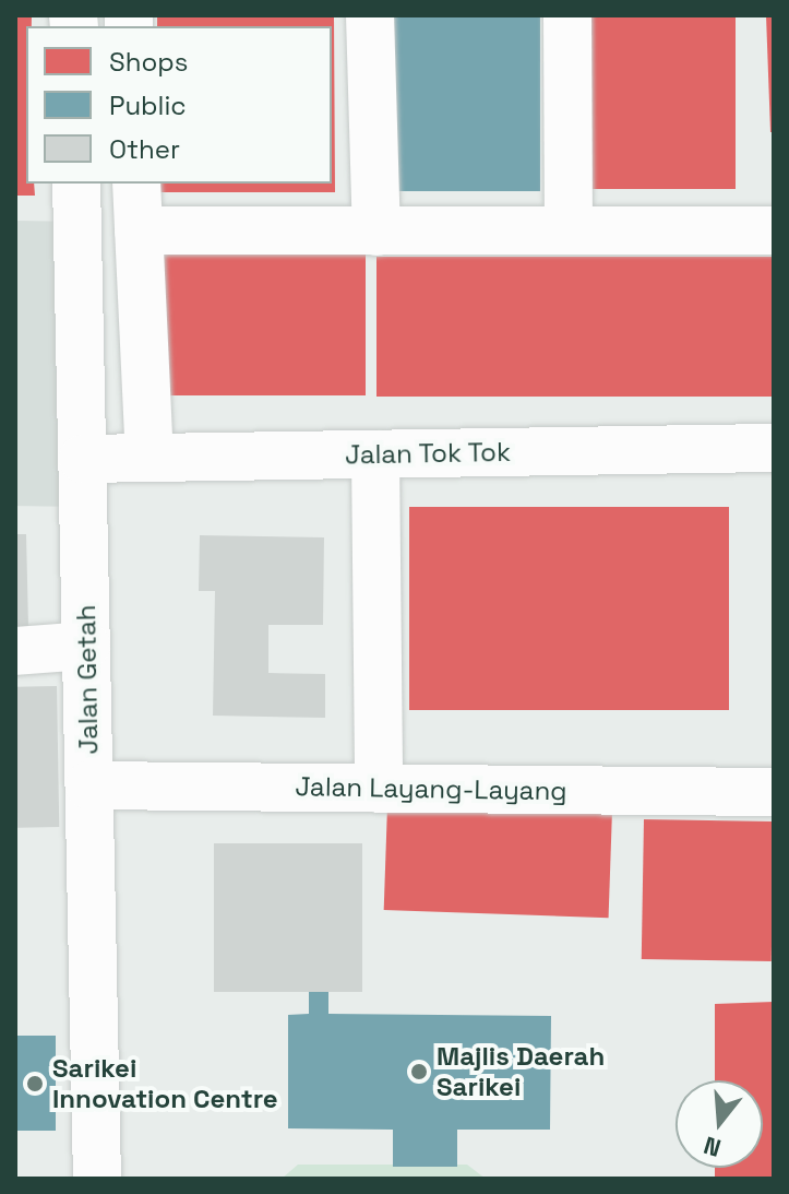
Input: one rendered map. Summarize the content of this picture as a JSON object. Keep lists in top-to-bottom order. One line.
{"streets":{"street":["Jalan Tok Tok","Jalan Getah","Jalan Layang-Layang"]},"crossings":[["Jalan Tok Tok","Jalan Getah"],["Jalan Getah","Jalan Layang-Layang"]],"places":["Majlis Daerah Sarikei","Sarikei Innovation Centre"],"legend":["Shops","Public","Other"],"north":"bottom"}
